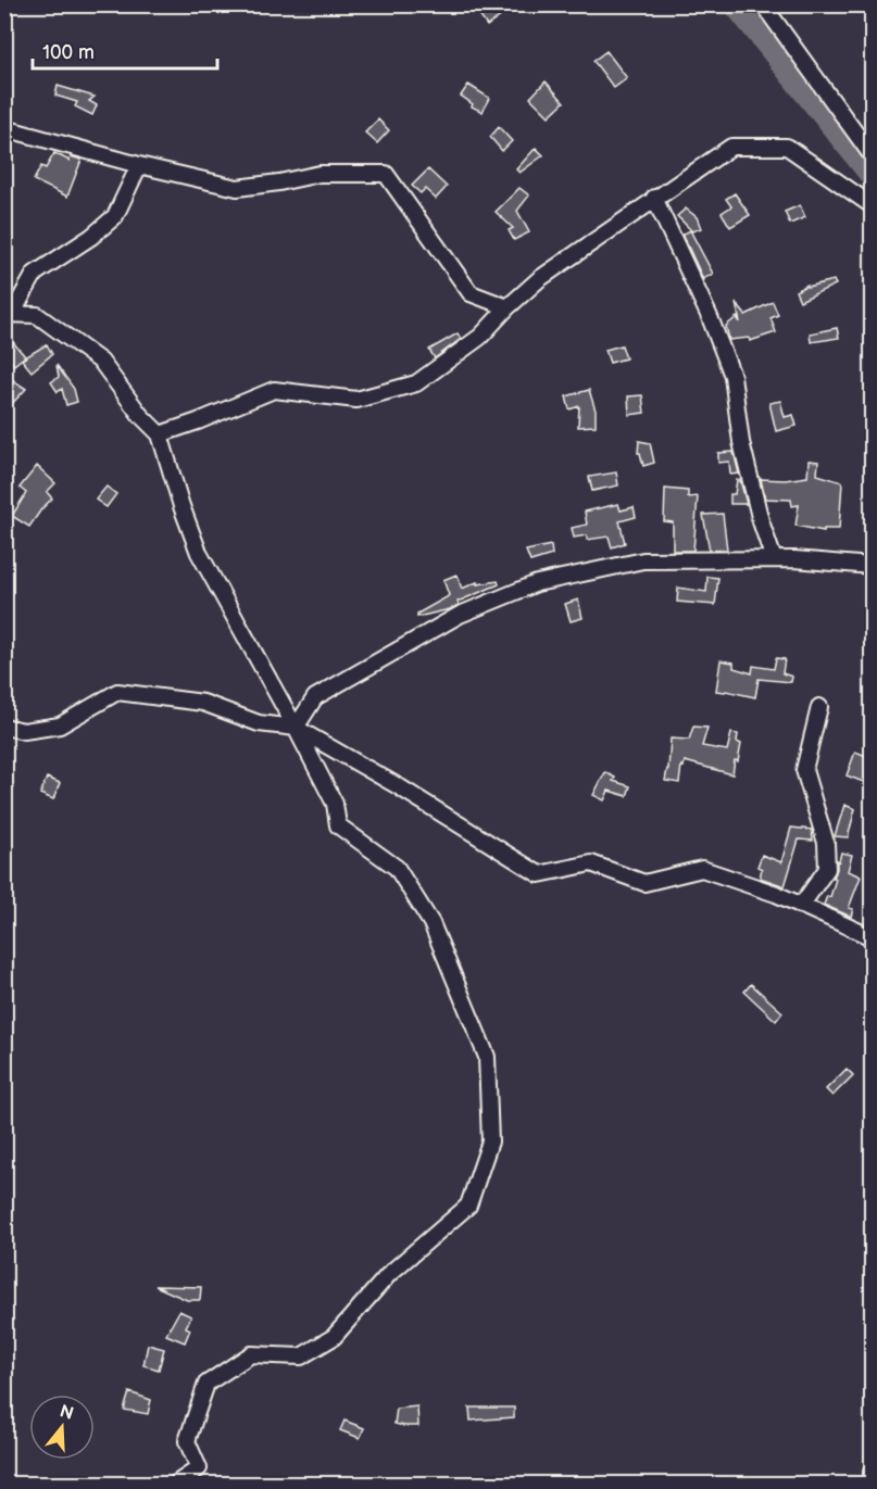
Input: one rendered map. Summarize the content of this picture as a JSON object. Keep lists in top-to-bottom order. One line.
{"scale_bar":"100 m","north":"top"}
